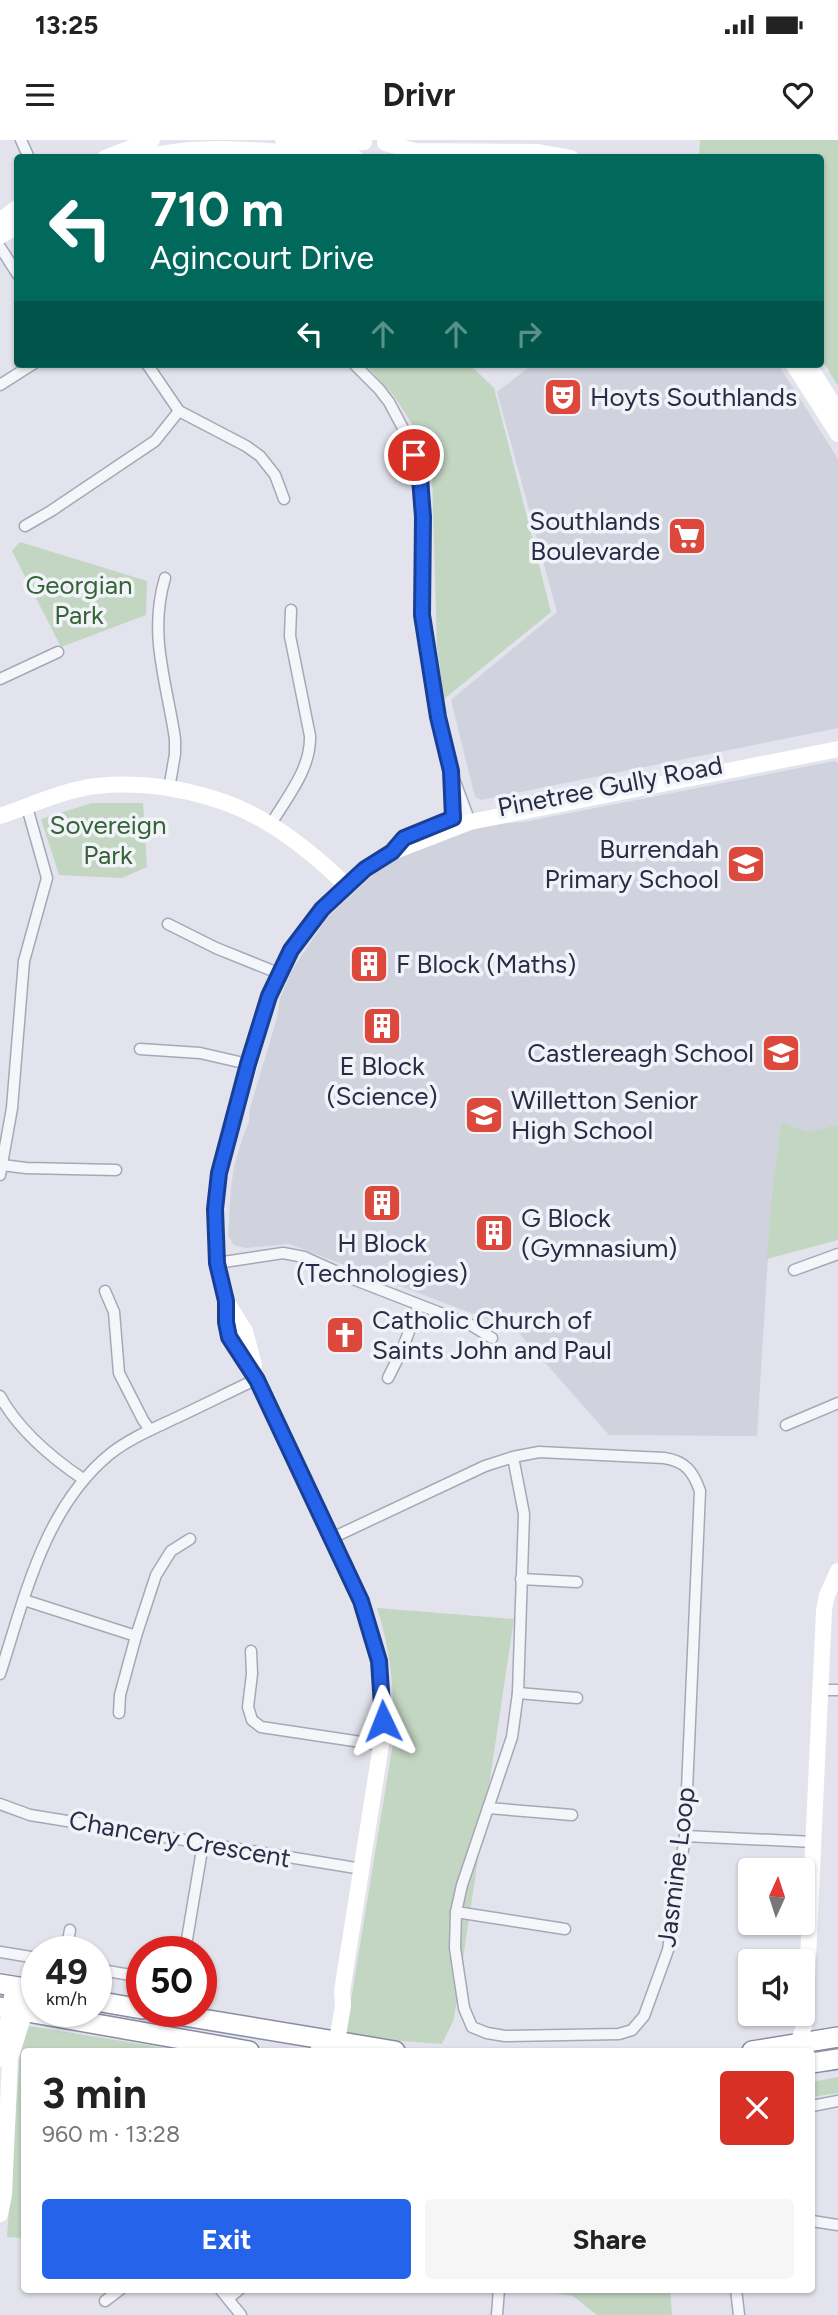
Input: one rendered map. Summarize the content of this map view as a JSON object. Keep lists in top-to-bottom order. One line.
{"streets":{"main road":["Pinetree Gully Road"],"street":["Chancery Crescent","Jasmine Loop"]},"crossings":[["Pinetree Gully Road","Chancery Crescent"],["Pinetree Gully Road","Jasmine Loop"]],"parks":["Georgian Park","Sovereign Park"],"places":{"theatre":["Hoyts Southlands"],"supermarket":["Southlands Boulevarde"],"school or university":["Burrendah Primary School","Castlereagh School","Willetton Senior High School"],"building":["F Block (Maths)","E Block (Science)","H Block (Technologies)","G Block (Gymnasium)"],"church":["Catholic Church of Saints John and Paul"]},"north":"top","page":{"status":"13:25","header":"Drivr","turn":["710 m","Agincourt Drive"],"speed":"49 km/h","limit":"50","heading":["3 min","960 m · 13:28"],"buttons":["Exit","Share"]}}
